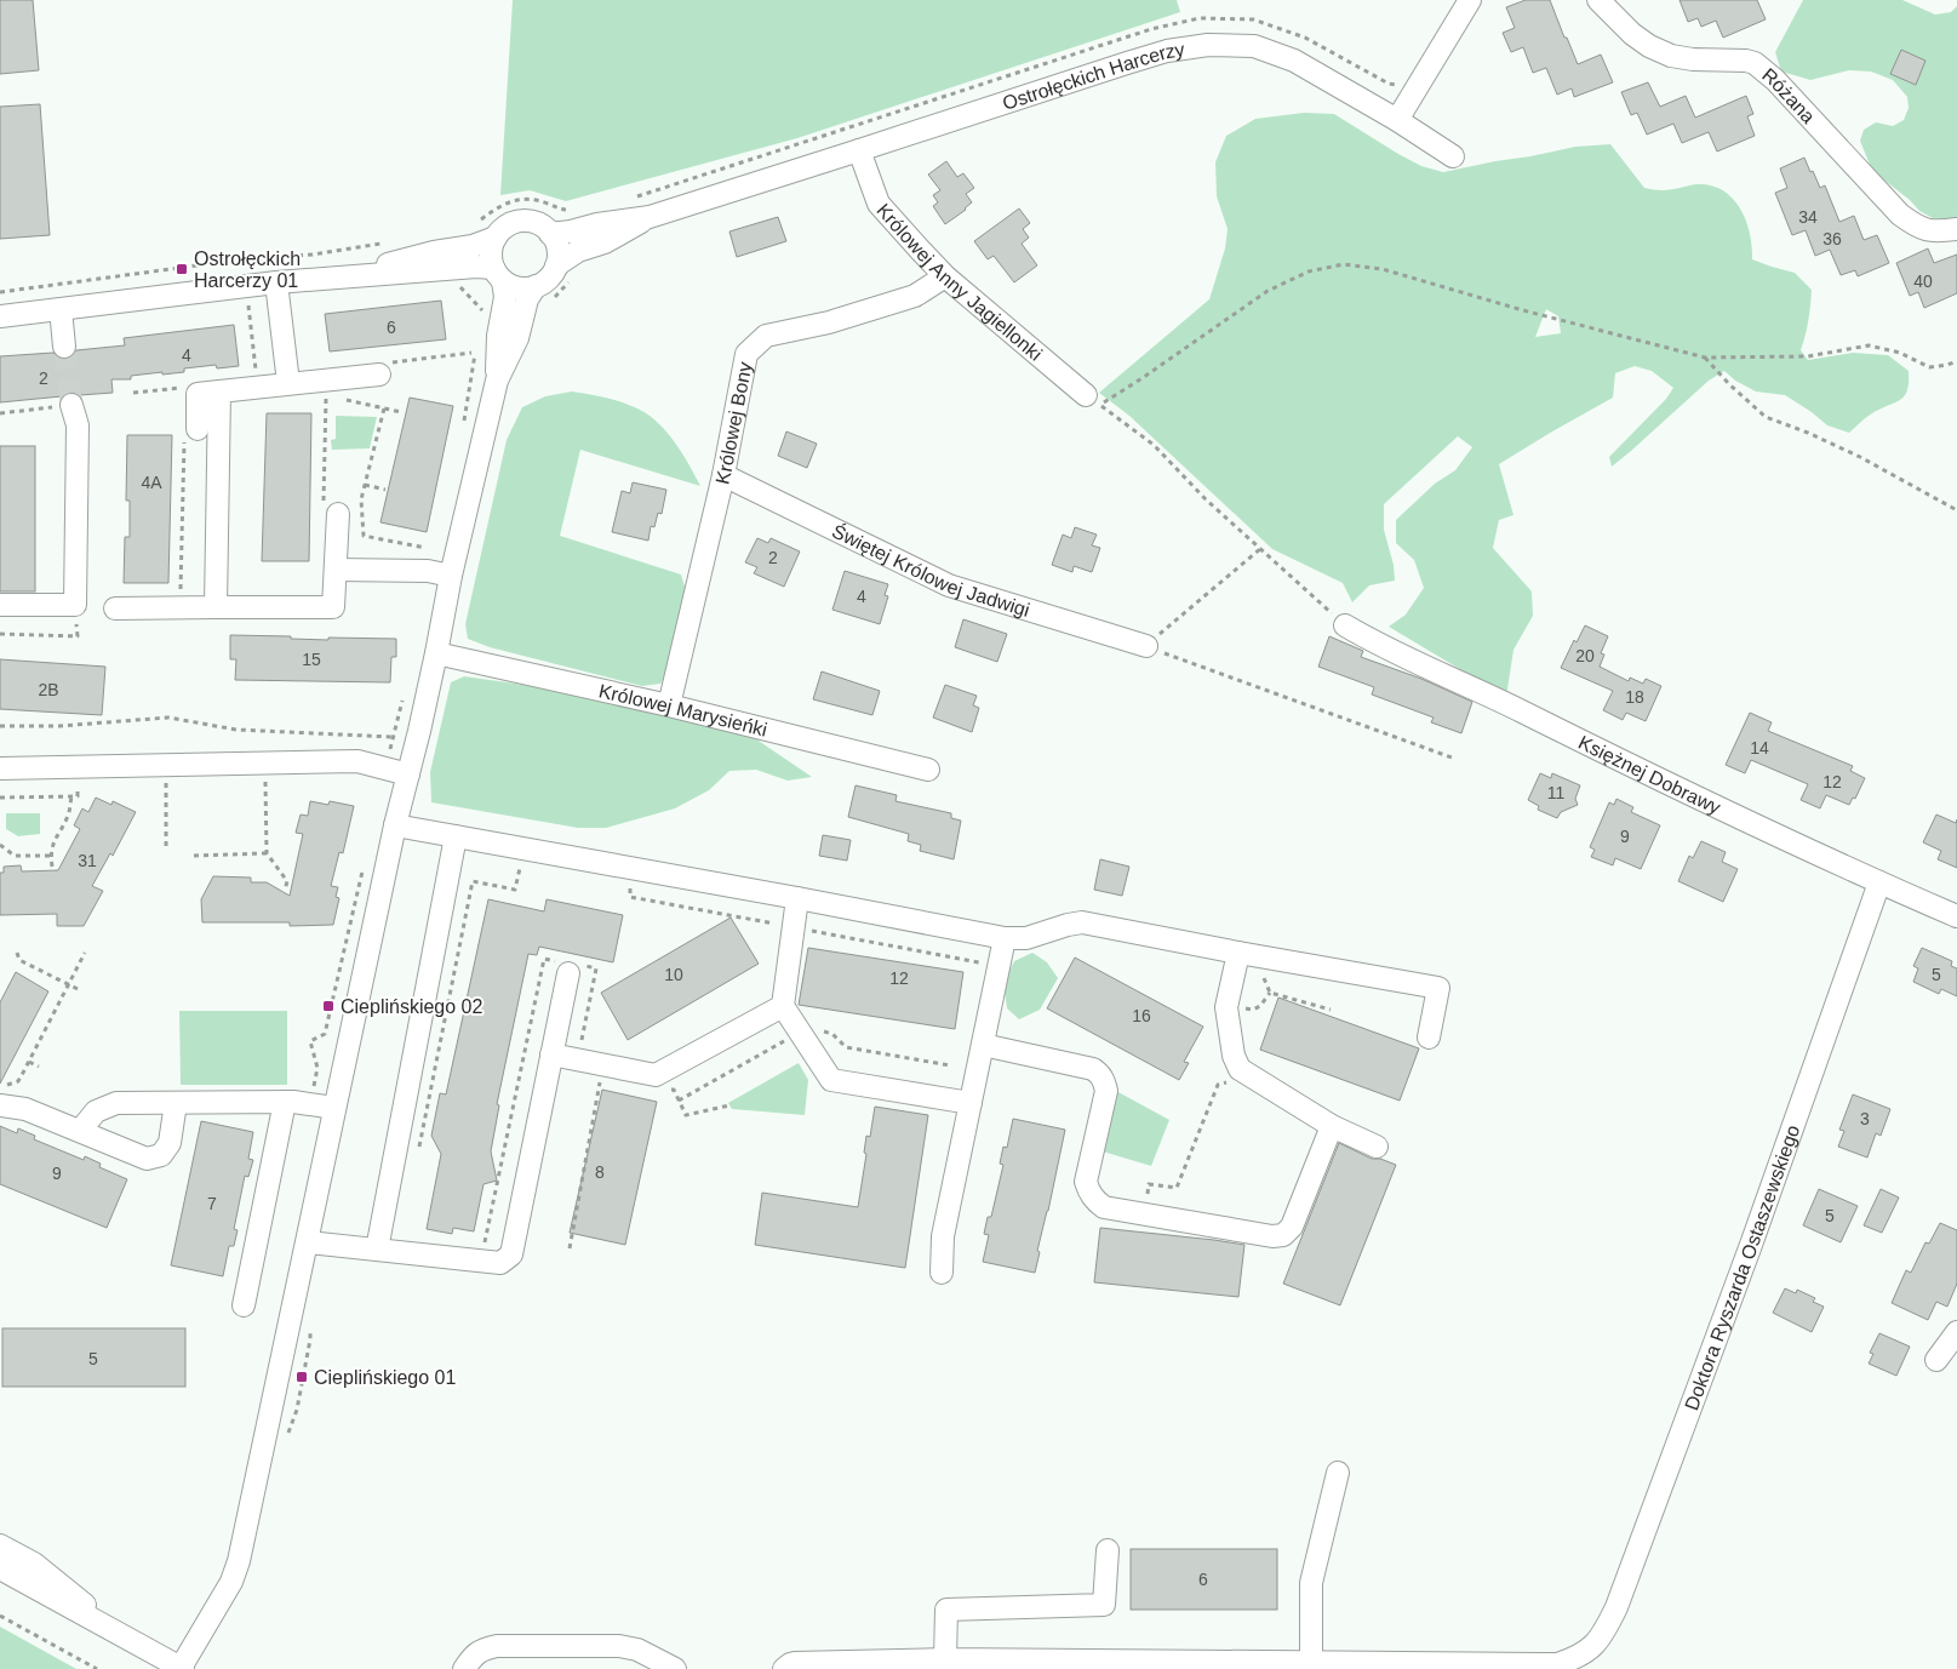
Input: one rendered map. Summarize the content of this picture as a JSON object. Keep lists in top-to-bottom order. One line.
{"streets":{"street":["Ostrołęckich Harcerzy","Różana","Królowej Anny Jagiellonki","Królowej Bony","Świętej Królowej Jadwigi","Królowej Marysieńki","Księżnej Dobrawy","Doktora Ryszarda Ostaszewskiego"]},"crossings":[["Ostrołęckich Harcerzy","Królowej Anny Jagiellonki"],["Królowej Anny Jagiellonki","Królowej Bony"],["Królowej Bony","Świętej Królowej Jadwigi"],["Królowej Bony","Królowej Marysieńki"],["Księżnej Dobrawy","Doktora Ryszarda Ostaszewskiego"]],"places":{"transit":["Ostrołęckich Harcerzy 01","Cieplińskiego 02","Cieplińskiego 01"]},"house_numbers":["34","36","40","6","4","2","4A","2","4","20","15","2B","18","14","12","11","9","31","10","5","12","16","3","8","9","7","5","5","6"]}
